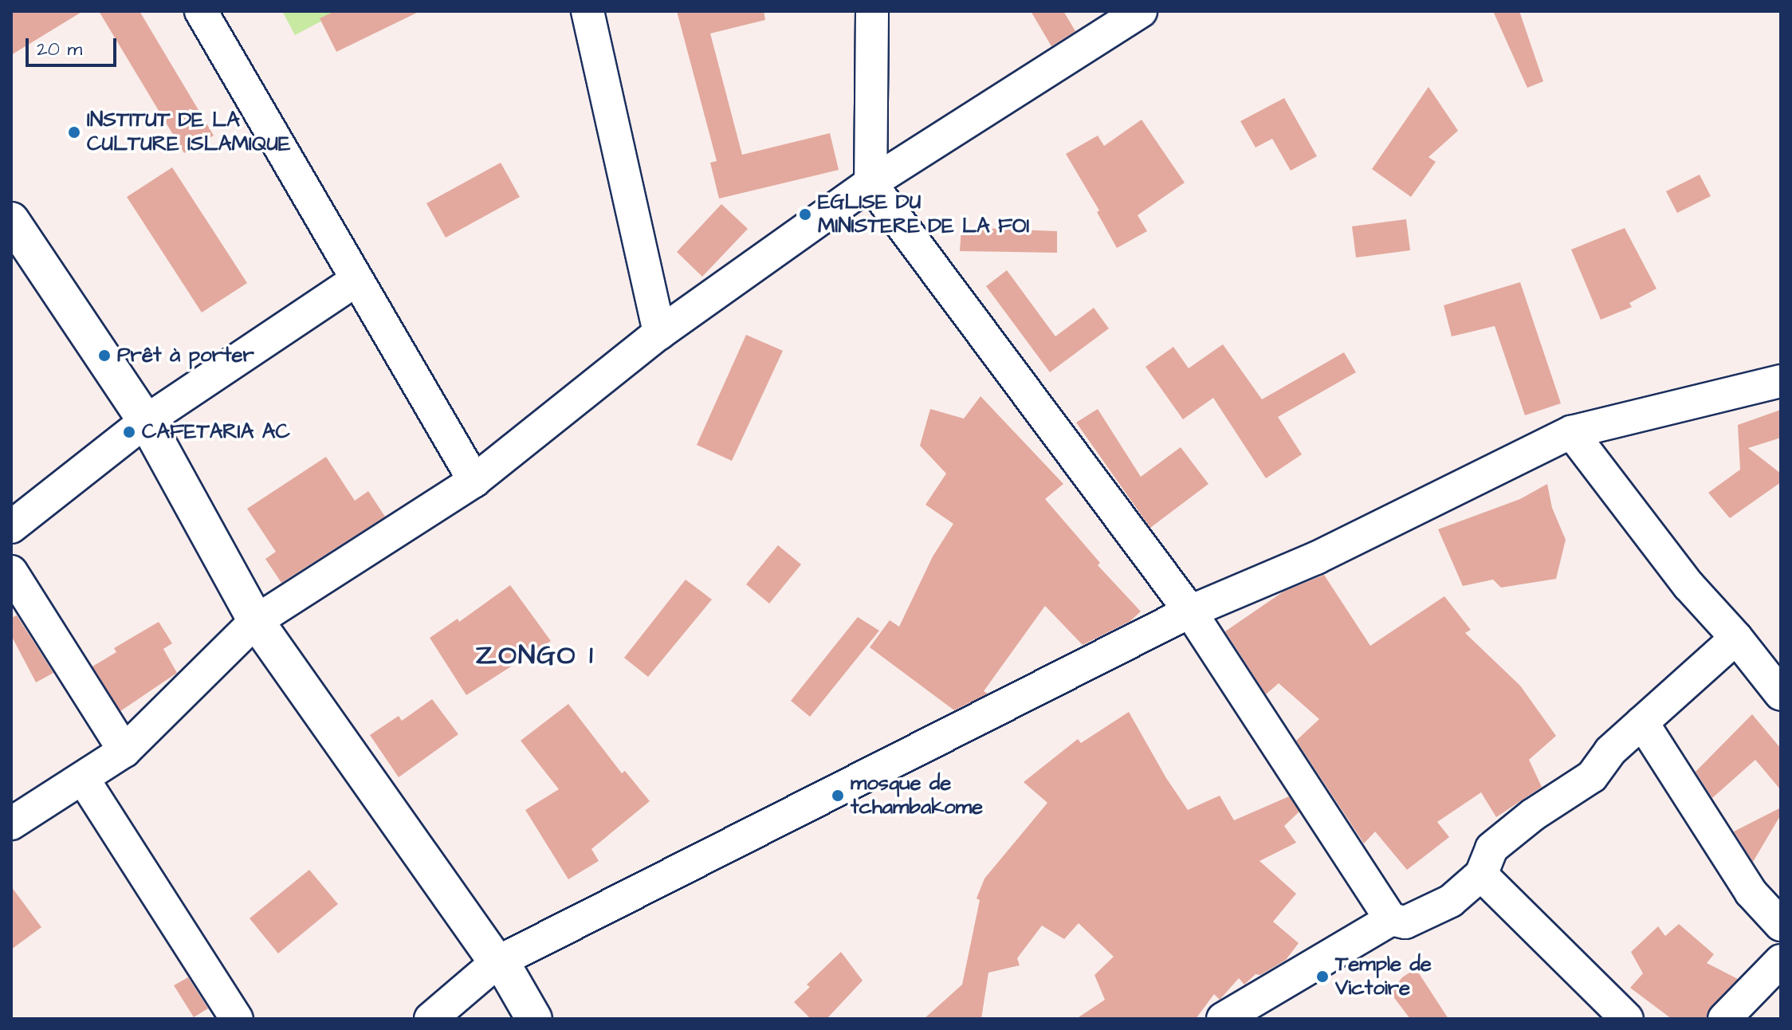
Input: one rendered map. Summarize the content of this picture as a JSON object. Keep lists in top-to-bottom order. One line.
{"districts":["ZONGO 1"],"places":["INSTITUT DE LA CULTURE ISLAMIQUE","EGLISE DU MINISTERE DE LA FOI","Prêt à porter","CAFETARIA AC","mosque de tchambakome","Temple de Victoire"],"scale_bar":"20 m"}
